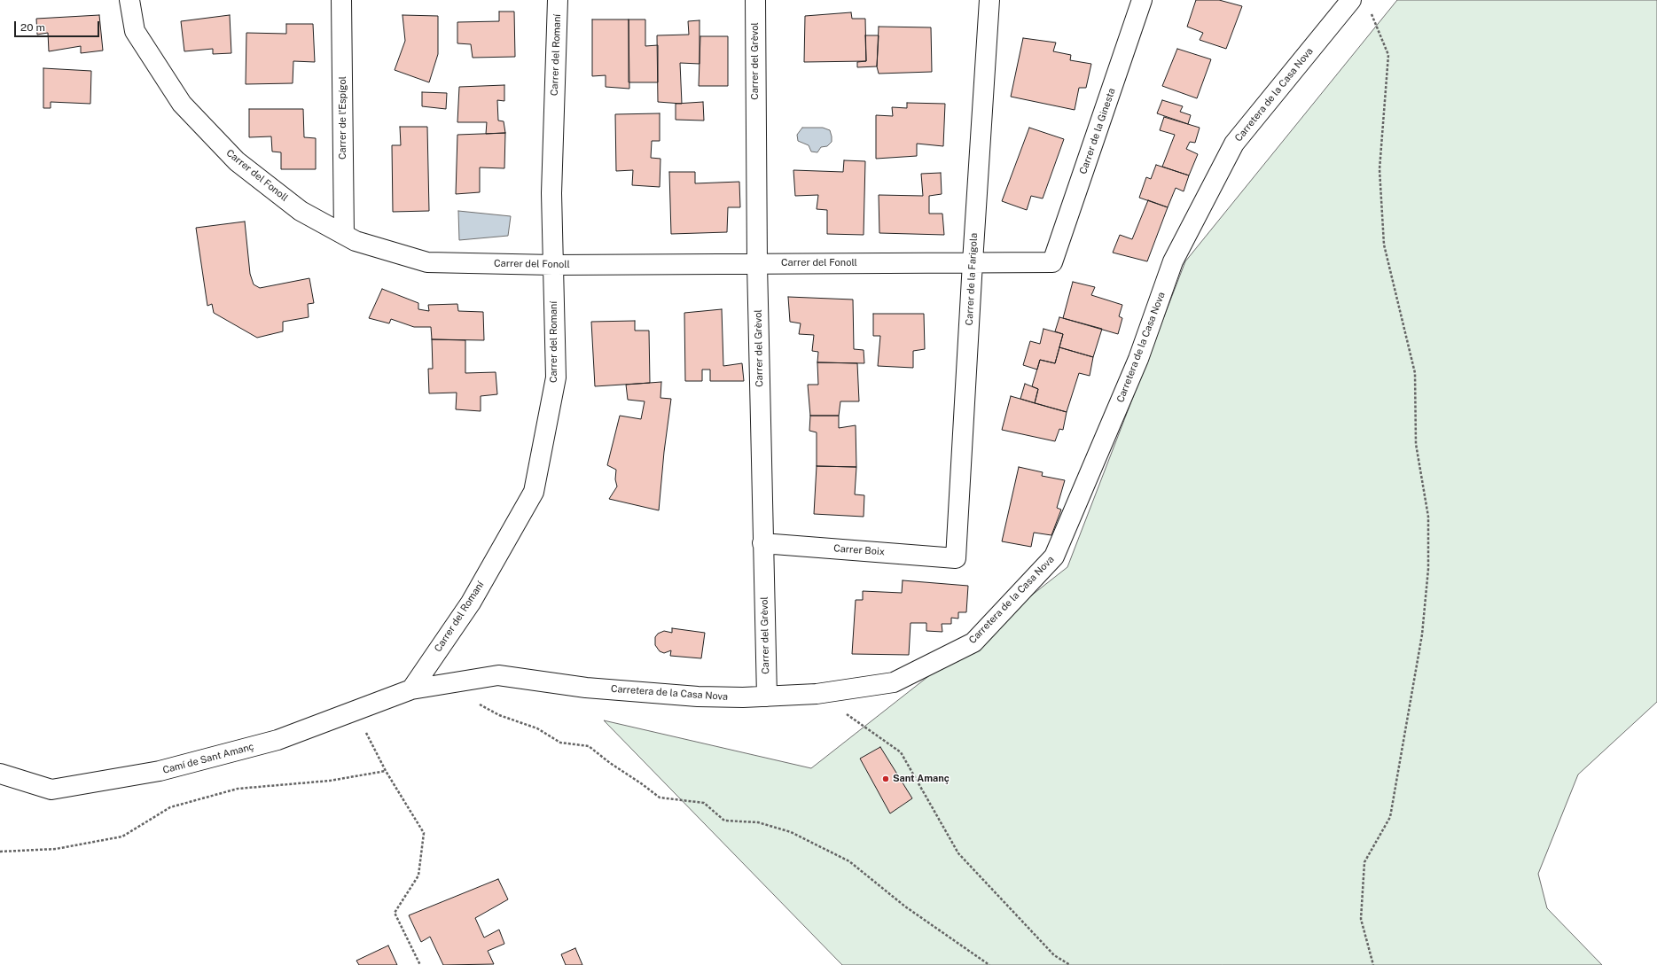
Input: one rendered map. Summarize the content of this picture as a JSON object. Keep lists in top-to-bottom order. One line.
{"streets":{"street":["Carrer del Romaní","Carrer del Grèvol","Carretera de la Casa Nova","Carrer de l'Espígol","Carrer de la Ginesta","Carrer del Fonoll","Carrer de la Farigola","Carrer Boix","Camí de Sant Amanç"]},"crossings":[["Carrer del Romaní","Carretera de la Casa Nova"],["Carrer del Romaní","Carrer del Fonoll"],["Carrer del Romaní","Camí de Sant Amanç"],["Carrer del Grèvol","Carretera de la Casa Nova"],["Carrer del Grèvol","Carrer del Fonoll"],["Carrer del Grèvol","Carrer Boix"],["Carretera de la Casa Nova","Camí de Sant Amanç"],["Carrer de l'Espígol","Carrer del Fonoll"],["Carrer de la Ginesta","Carrer del Fonoll"],["Carrer del Fonoll","Carrer de la Farigola"],["Carrer de la Farigola","Carrer Boix"]],"places":["Sant Amanç"],"scale_bar":"20 m"}
